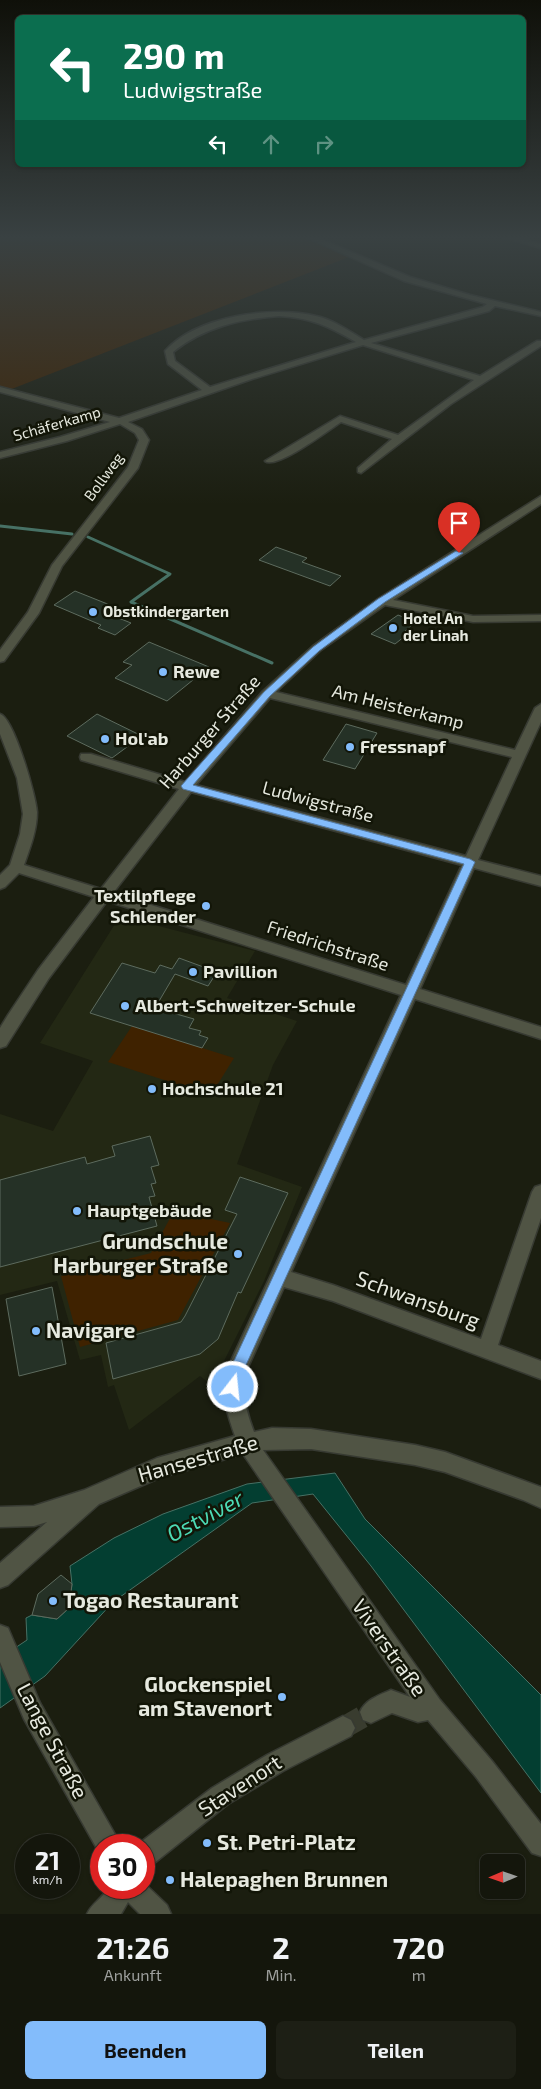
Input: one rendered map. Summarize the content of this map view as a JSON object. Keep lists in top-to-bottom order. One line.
{"streets":{"street":["Schäferkamp","Bollweg","Am Heisterkamp","Harburger Straße","Ludwigstraße","Friedrichstraße","Schwansburg","Hansestraße","Viverstraße","Lange Straße","Stavenort"]},"crossings":[["Schäferkamp","Bollweg"],["Am Heisterkamp","Harburger Straße"],["Am Heisterkamp","Viverstraße"],["Harburger Straße","Ludwigstraße"],["Harburger Straße","Friedrichstraße"],["Ludwigstraße","Viverstraße"],["Friedrichstraße","Viverstraße"],["Schwansburg","Viverstraße"],["Hansestraße","Viverstraße"]],"water":["Ostviver"],"places":["Obstkindergarten","Hotel An der Linah","Rewe","Hol'ab","Fressnapf","Textilpflege Schlender","Pavillion","Albert-Schweitzer-Schule","Hochschule 21","Hauptgebäude","Grundschule Harburger Straße","Navigare","Togao Restaurant","Glockenspiel am Stavenort","St. Petri-Platz","Halepaghen Brunnen"],"north":"left","page":{"turn":["290 m","Ludwigstraße"],"speed":"21 km/h","limit":"30","eta":["21:26","Ankunft","2","Min.","720","m"],"buttons":["Beenden","Teilen"]}}
